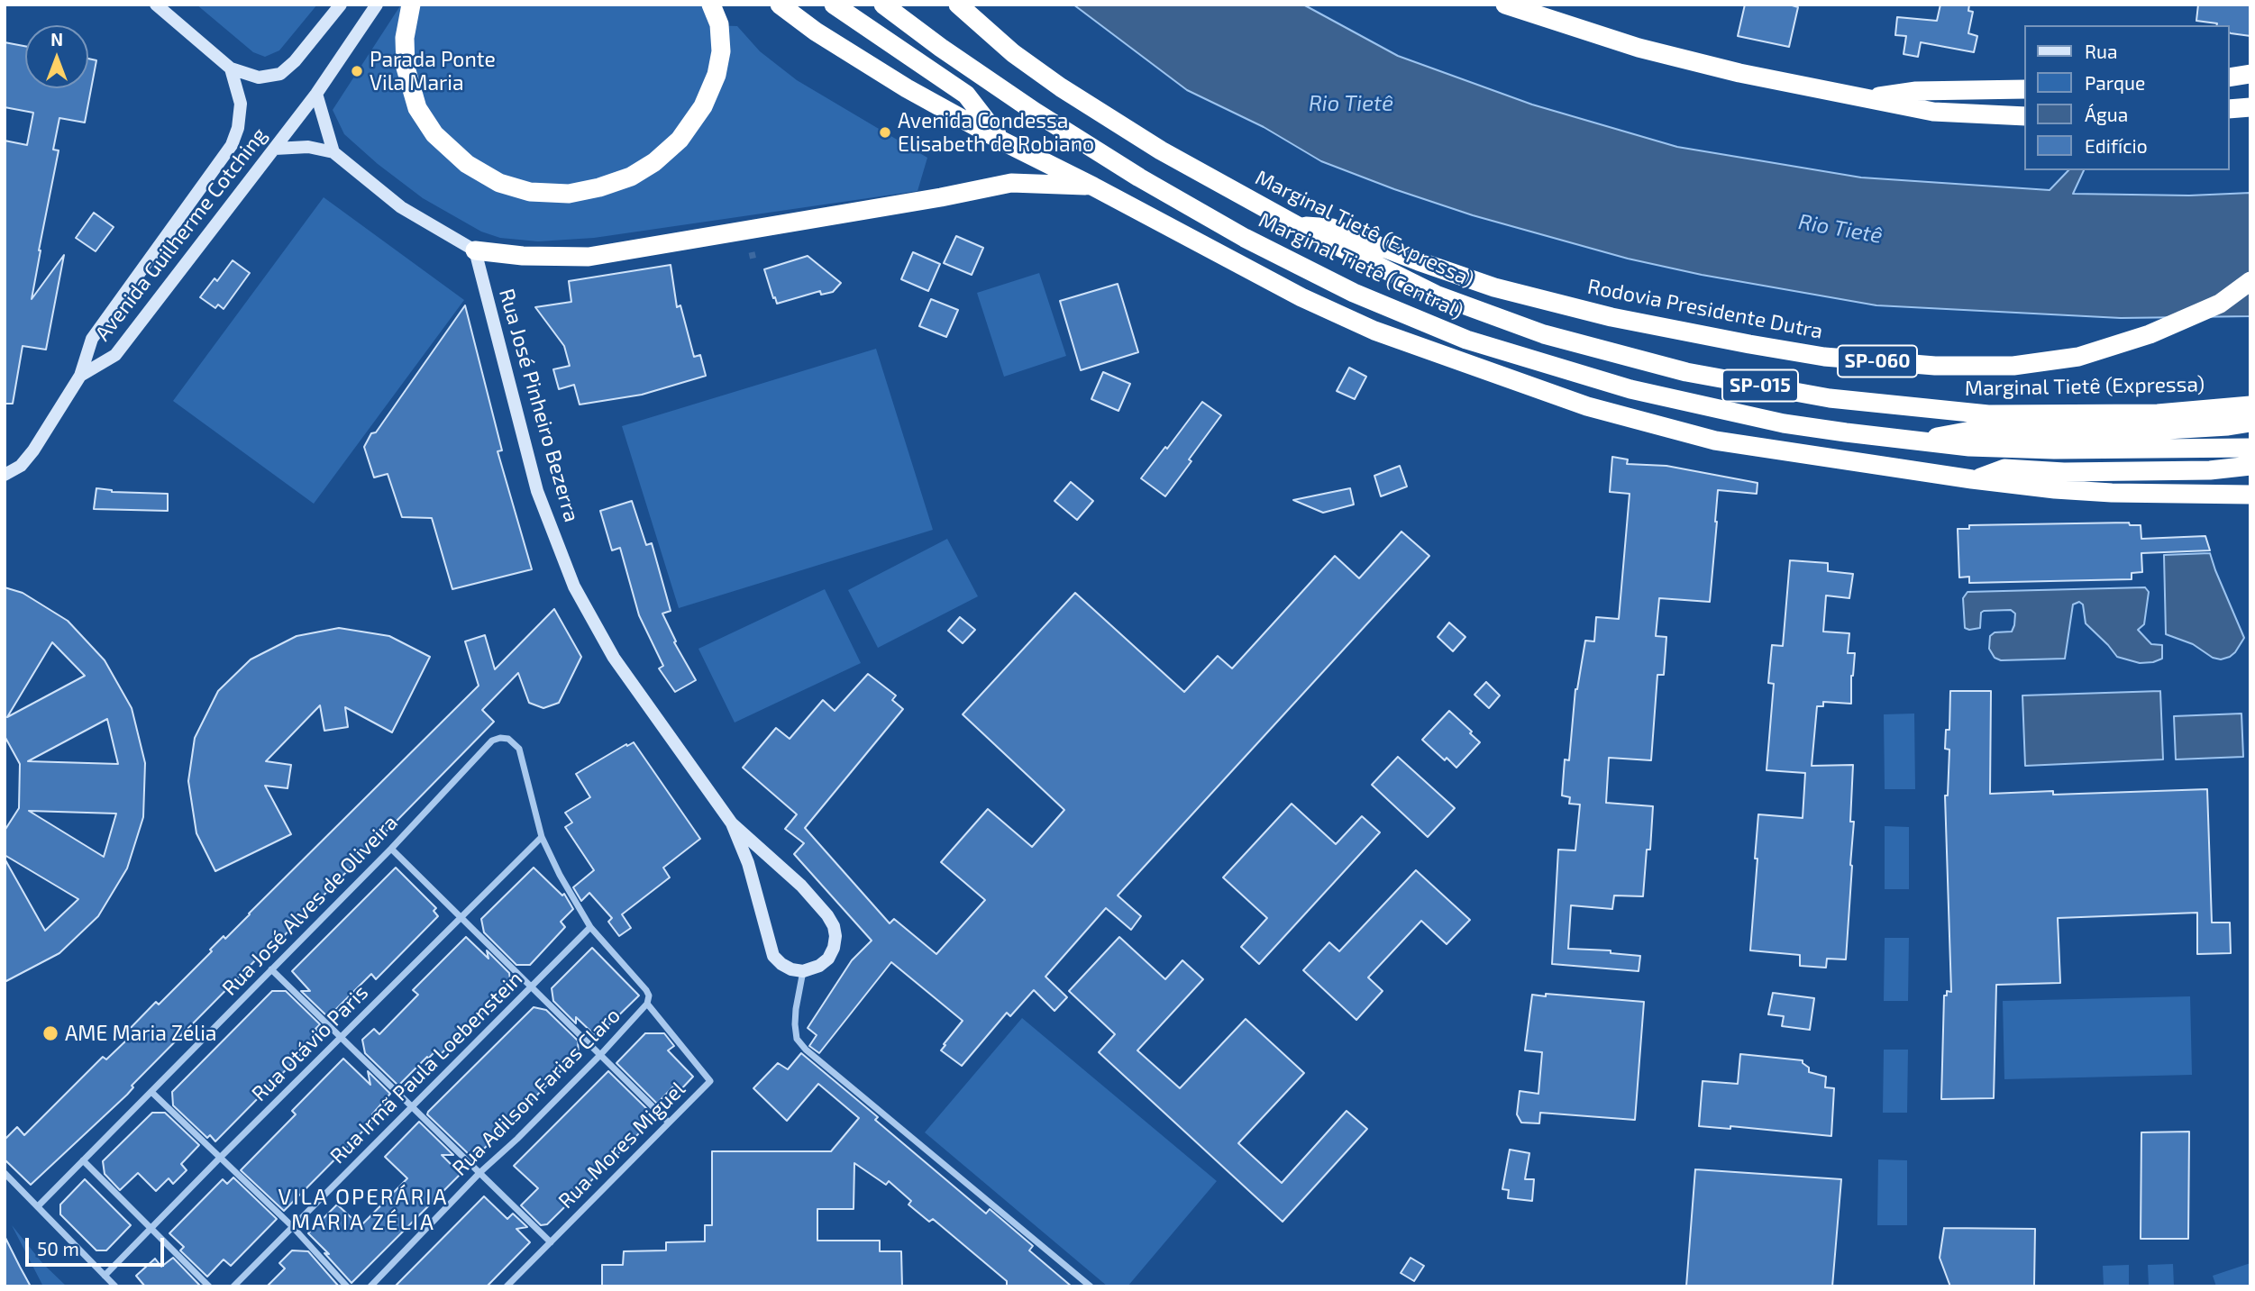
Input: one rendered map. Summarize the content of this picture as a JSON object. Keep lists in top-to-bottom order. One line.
{"streets":{"highway":["Marginal Tietê (Expressa)","Marginal Tietê (Central)","Rodovia Presidente Dutra","SP-060","SP-015"],"street":["Avenida Guilherme Cotching","Rua José Pinheiro Bezerra","Rua José Alves de Oliveira","Rua Otávio Paris","Rua Irmã Paula Loebenstein","Rua Adilson Farias Claro","Rua Mores Miguel"]},"crossings":[["Marginal Tietê (Expressa)","Rodovia Presidente Dutra"],["Rua José Alves de Oliveira","Rua Mores Miguel"],["Rua Otávio Paris","Rua Mores Miguel"],["Rua Irmã Paula Loebenstein","Rua Mores Miguel"],["Rua Adilson Farias Claro","Rua Mores Miguel"]],"districts":["VILA OPERÁRIA MARIA ZÉLIA"],"water":["Rio Tietê"],"places":["Parada Ponte Vila Maria","Avenida Condessa Elisabeth de Robiano","AME Maria Zélia"],"legend":["Rua","Parque","Água","Edifício"],"scale_bar":"50 m","north":"top"}
